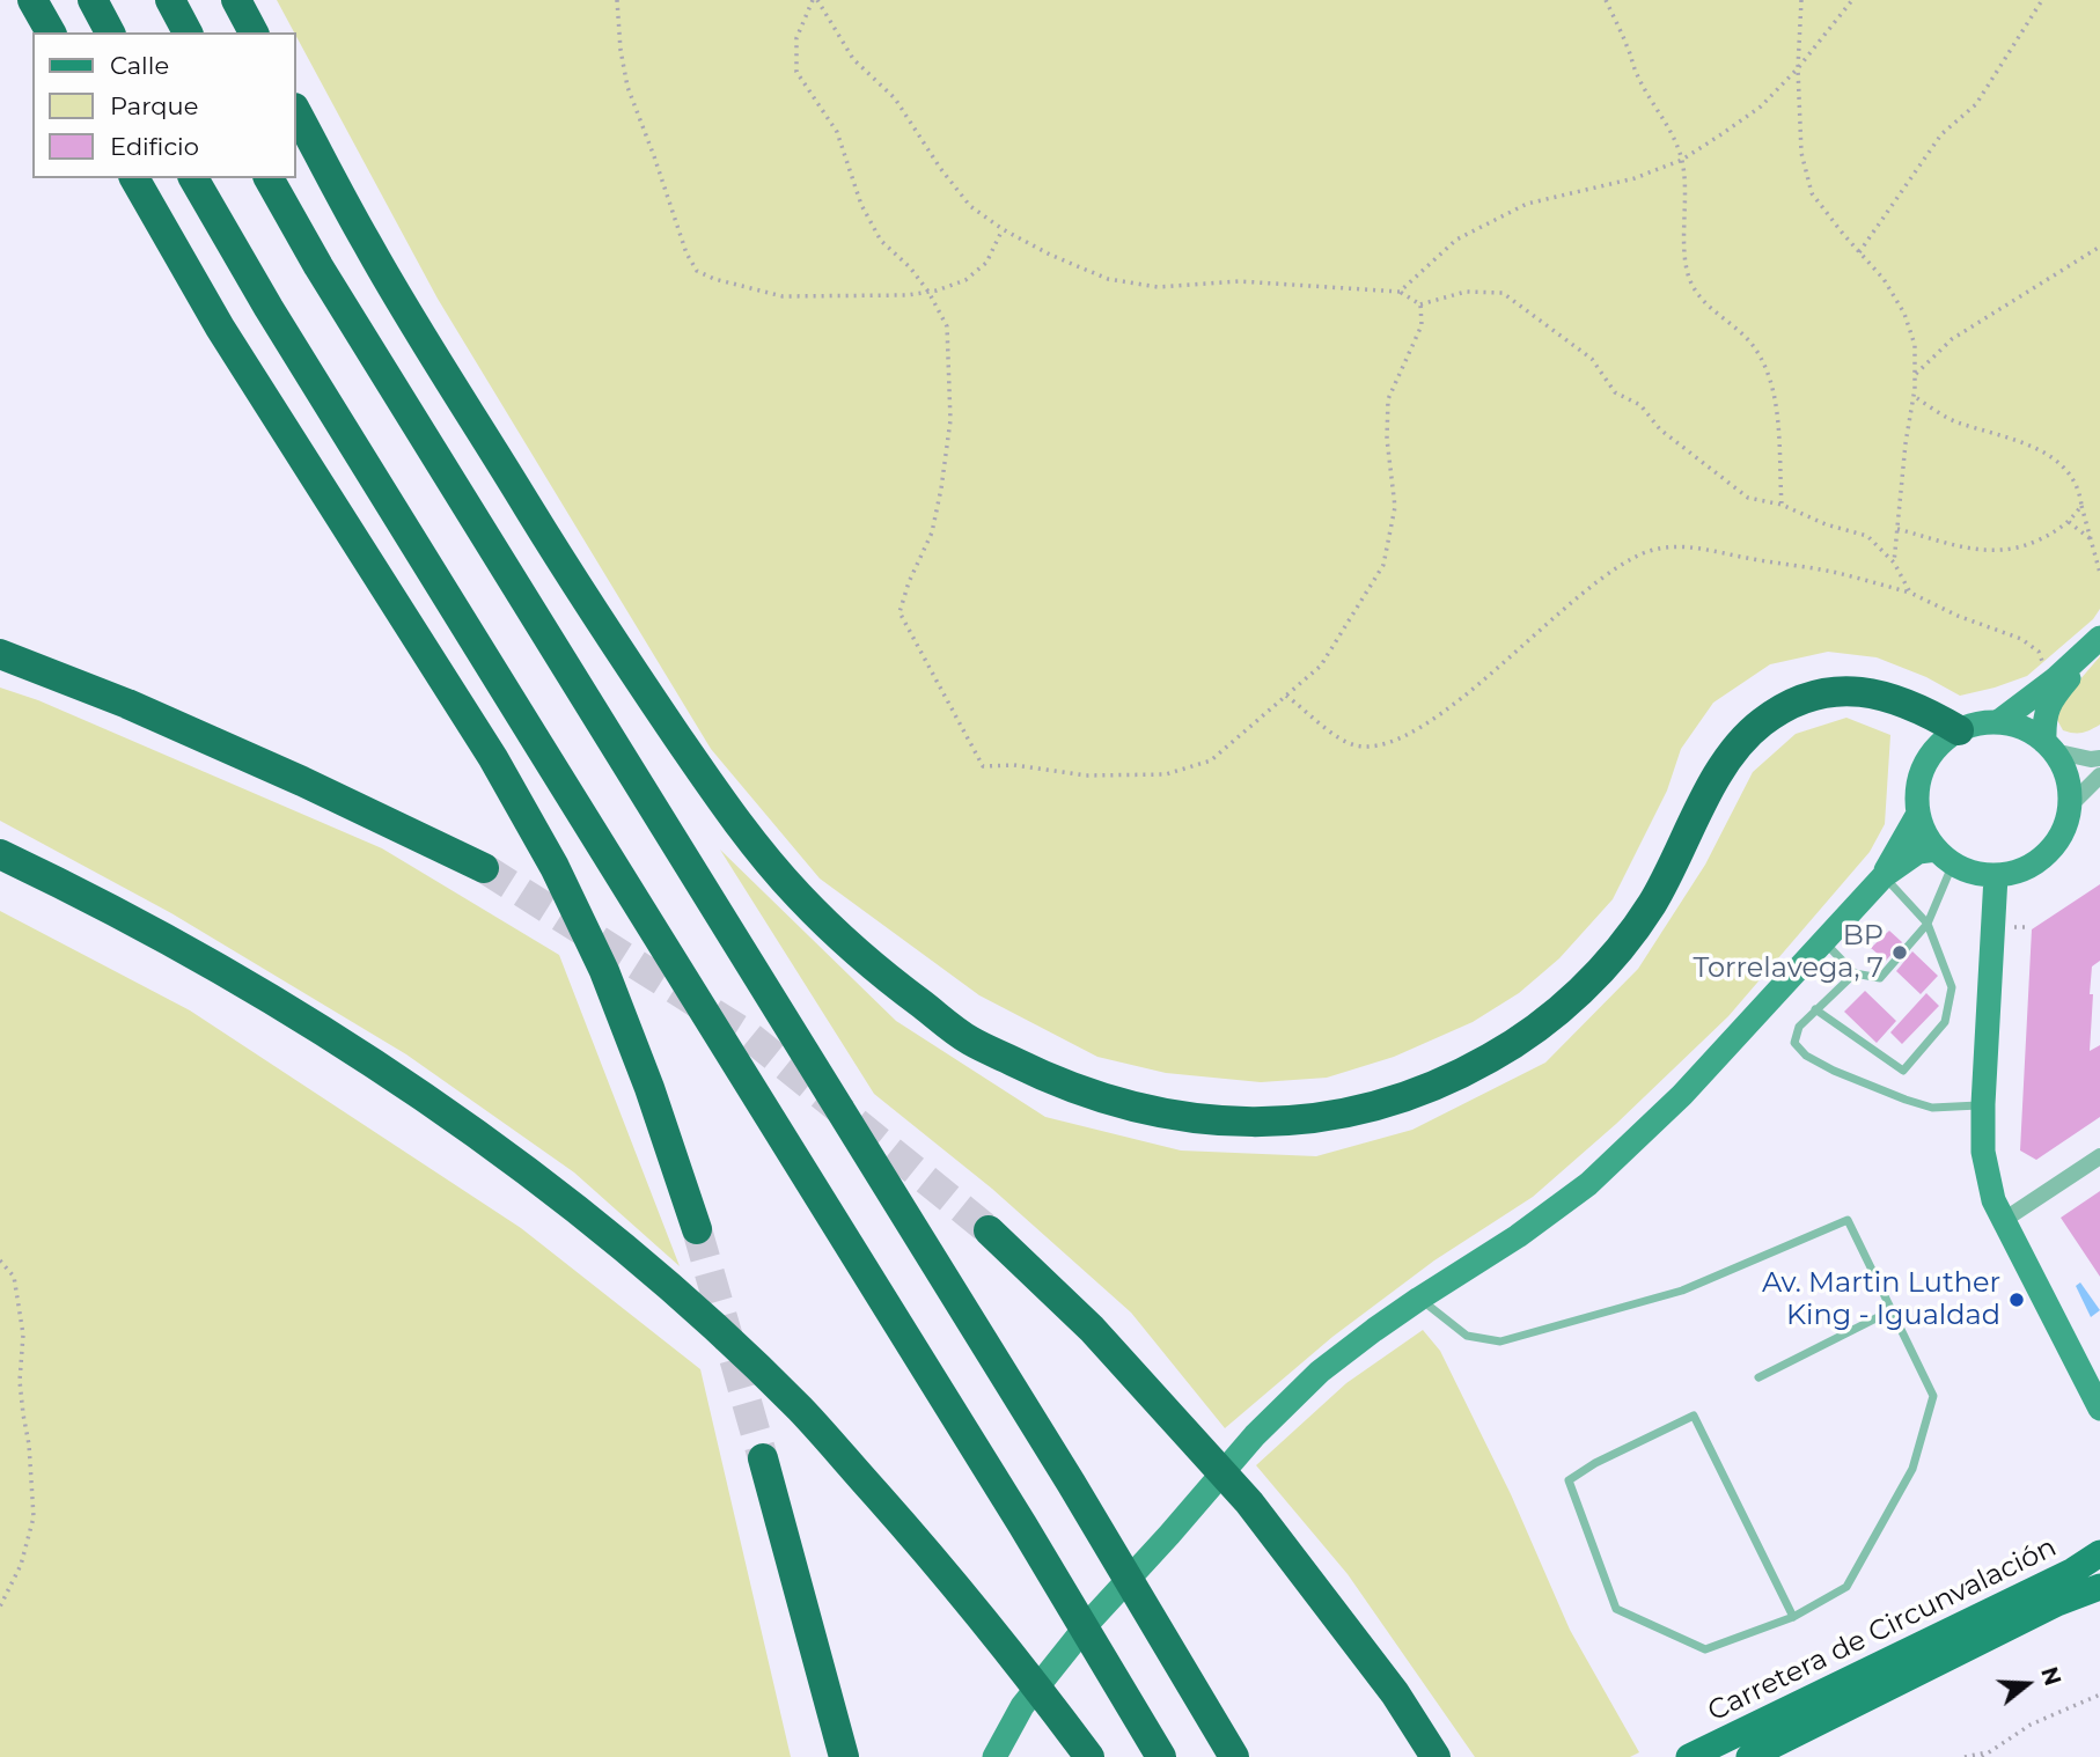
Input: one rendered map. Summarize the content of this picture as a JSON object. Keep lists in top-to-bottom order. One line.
{"streets":{"main road":["Carretera de Circunvalación"]},"places":["BP Torrelavega, 7","Av. Martin Luther King - Igualdad"],"legend":["Calle","Parque","Edificio"],"north":"right"}
